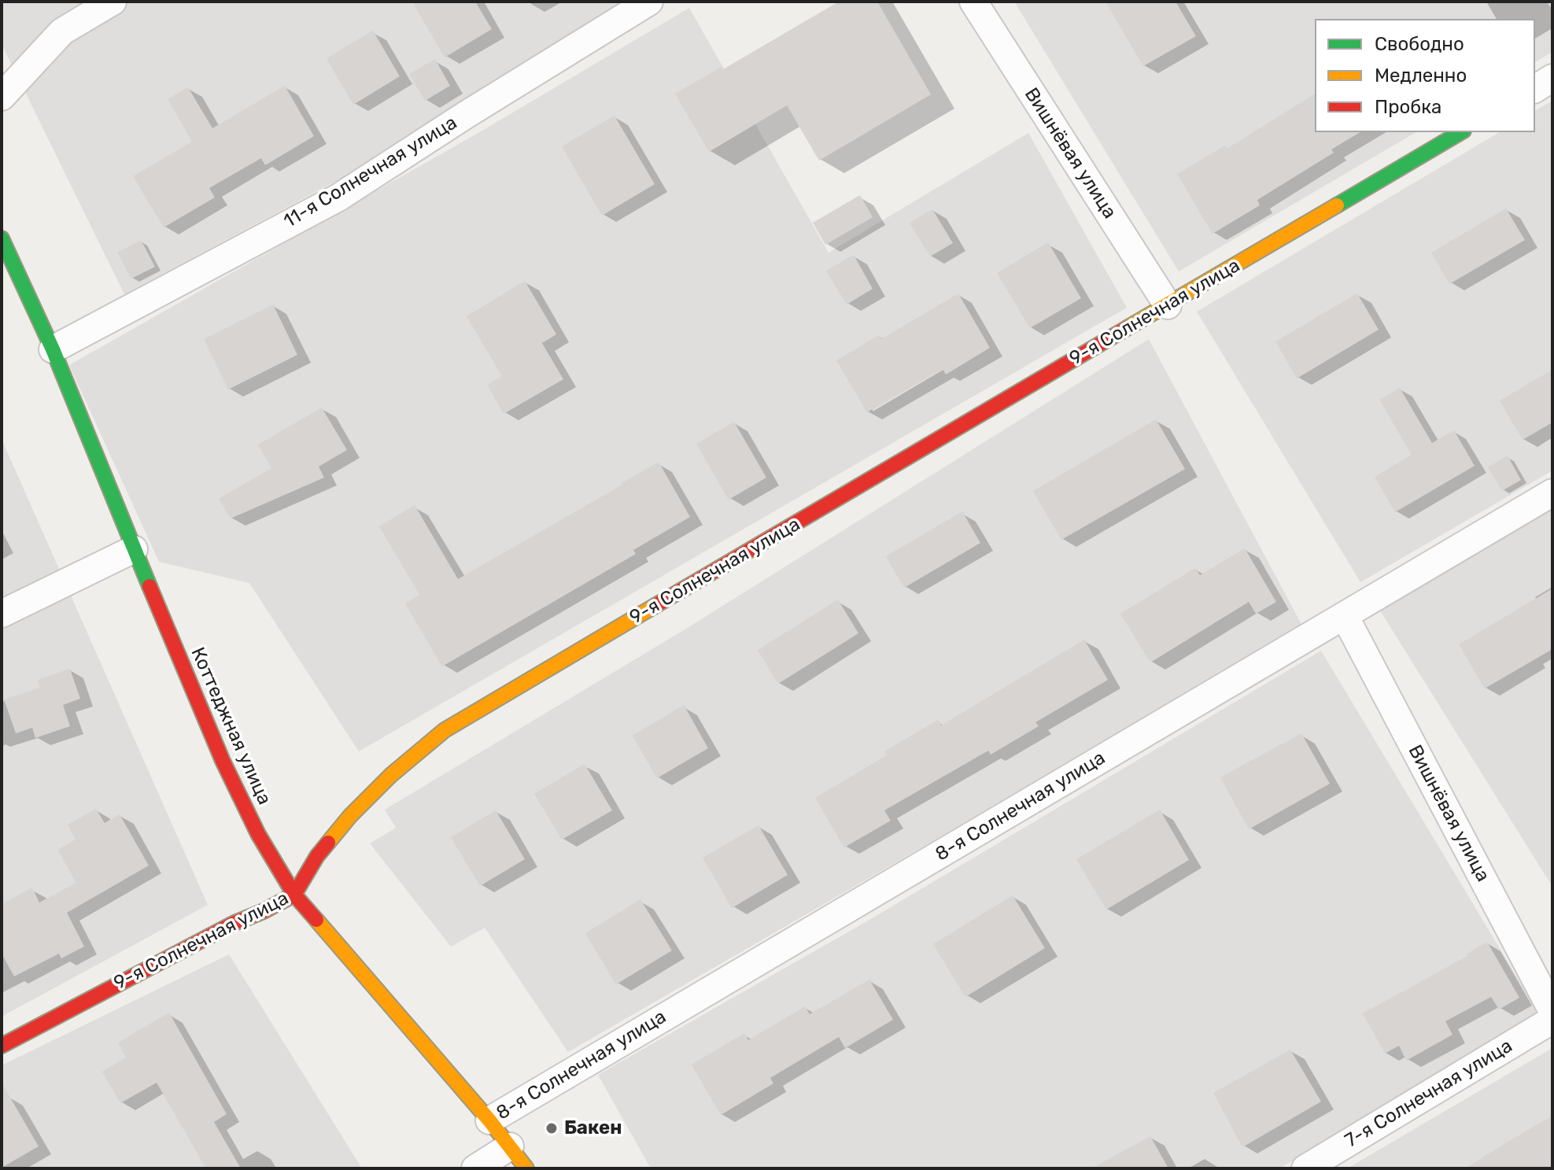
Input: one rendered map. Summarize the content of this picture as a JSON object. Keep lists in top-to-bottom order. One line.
{"streets":{"street":["Вишнёвая улица","11-я Солнечная улица","9-я Солнечная улица","Коттеджная улица","8-я Солнечная улица","7-я Солнечная улица"]},"crossings":[["Вишнёвая улица","9-я Солнечная улица"],["Вишнёвая улица","8-я Солнечная улица"],["11-я Солнечная улица","Коттеджная улица"],["9-я Солнечная улица","Коттеджная улица"],["Коттеджная улица","8-я Солнечная улица"]],"places":["Бакен"],"legend":["Свободно","Медленно","Пробка"]}
